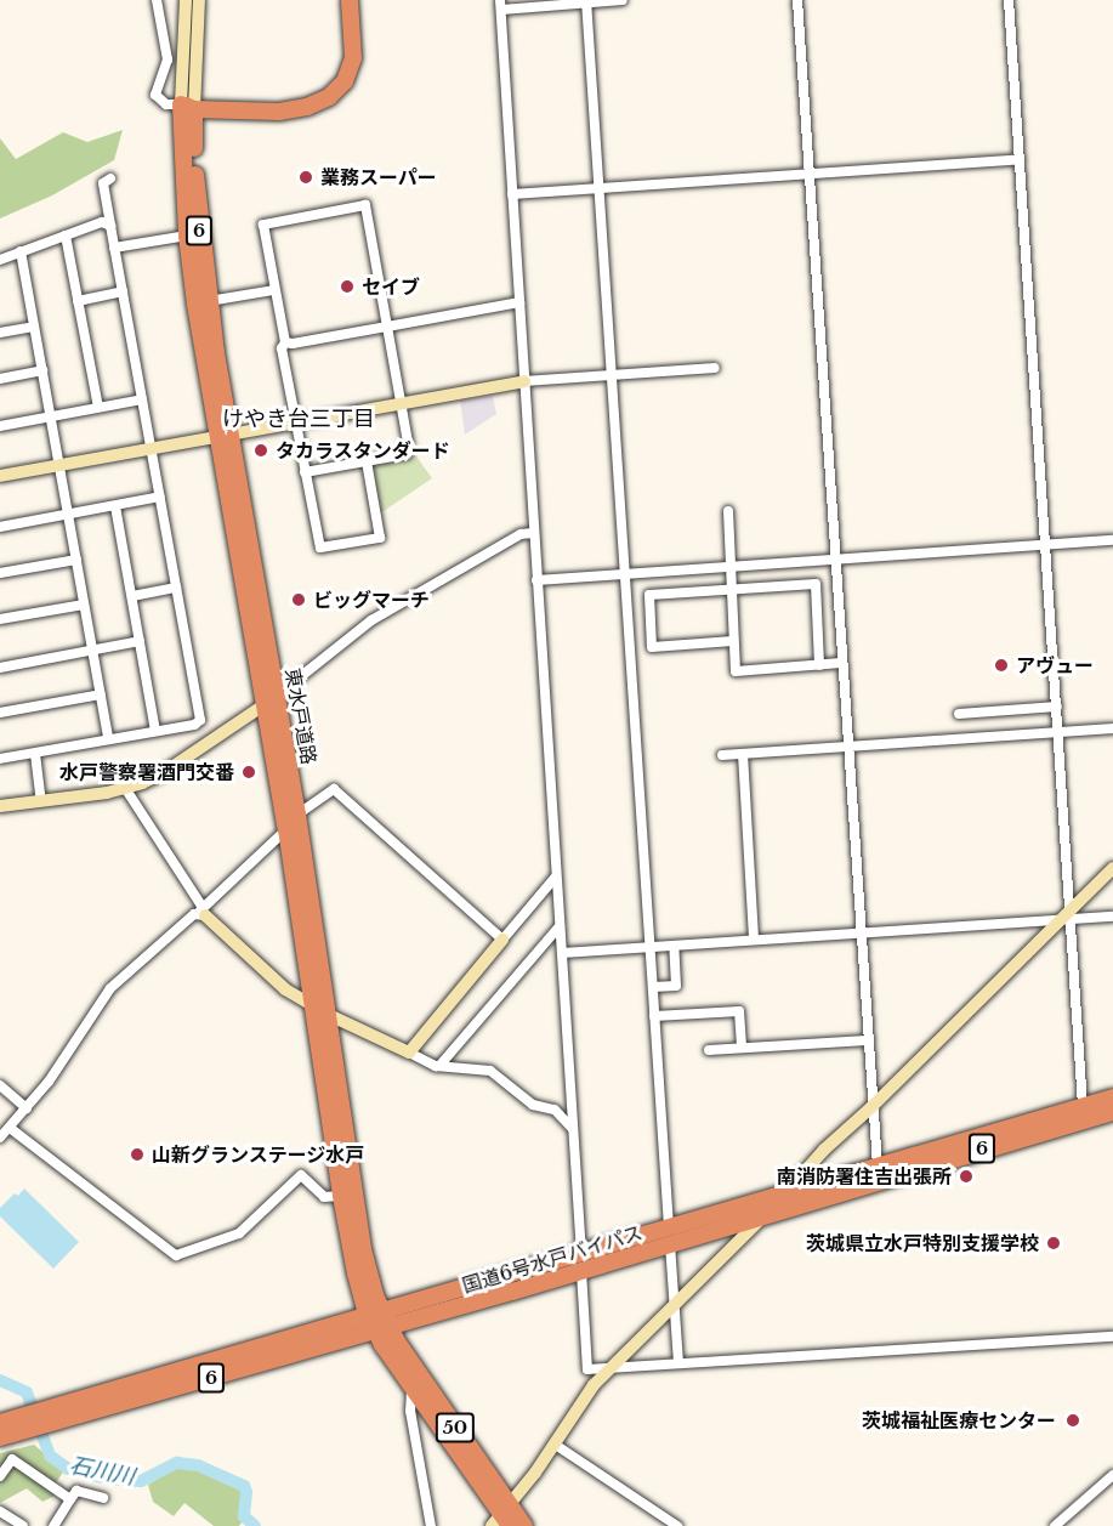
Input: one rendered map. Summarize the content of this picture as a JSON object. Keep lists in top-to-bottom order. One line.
{"streets":{"highway":["6","東水戸道路","国道6号水戸バイパス","50"]},"crossings":[["東水戸道路","国道6号水戸バイパス"],["東水戸道路","50"],["国道6号水戸バイパス","50"]],"districts":["けやき台三丁目"],"water":["石川川"],"places":["業務スーパー","セイブ","タカラスタンダード","ビッグマーチ","アヴュー","水戸警察署酒門交番","山新グランステージ水戸","南消防署住吉出張所","茨城県立水戸特別支援学校","茨城福祉医療センター"]}
